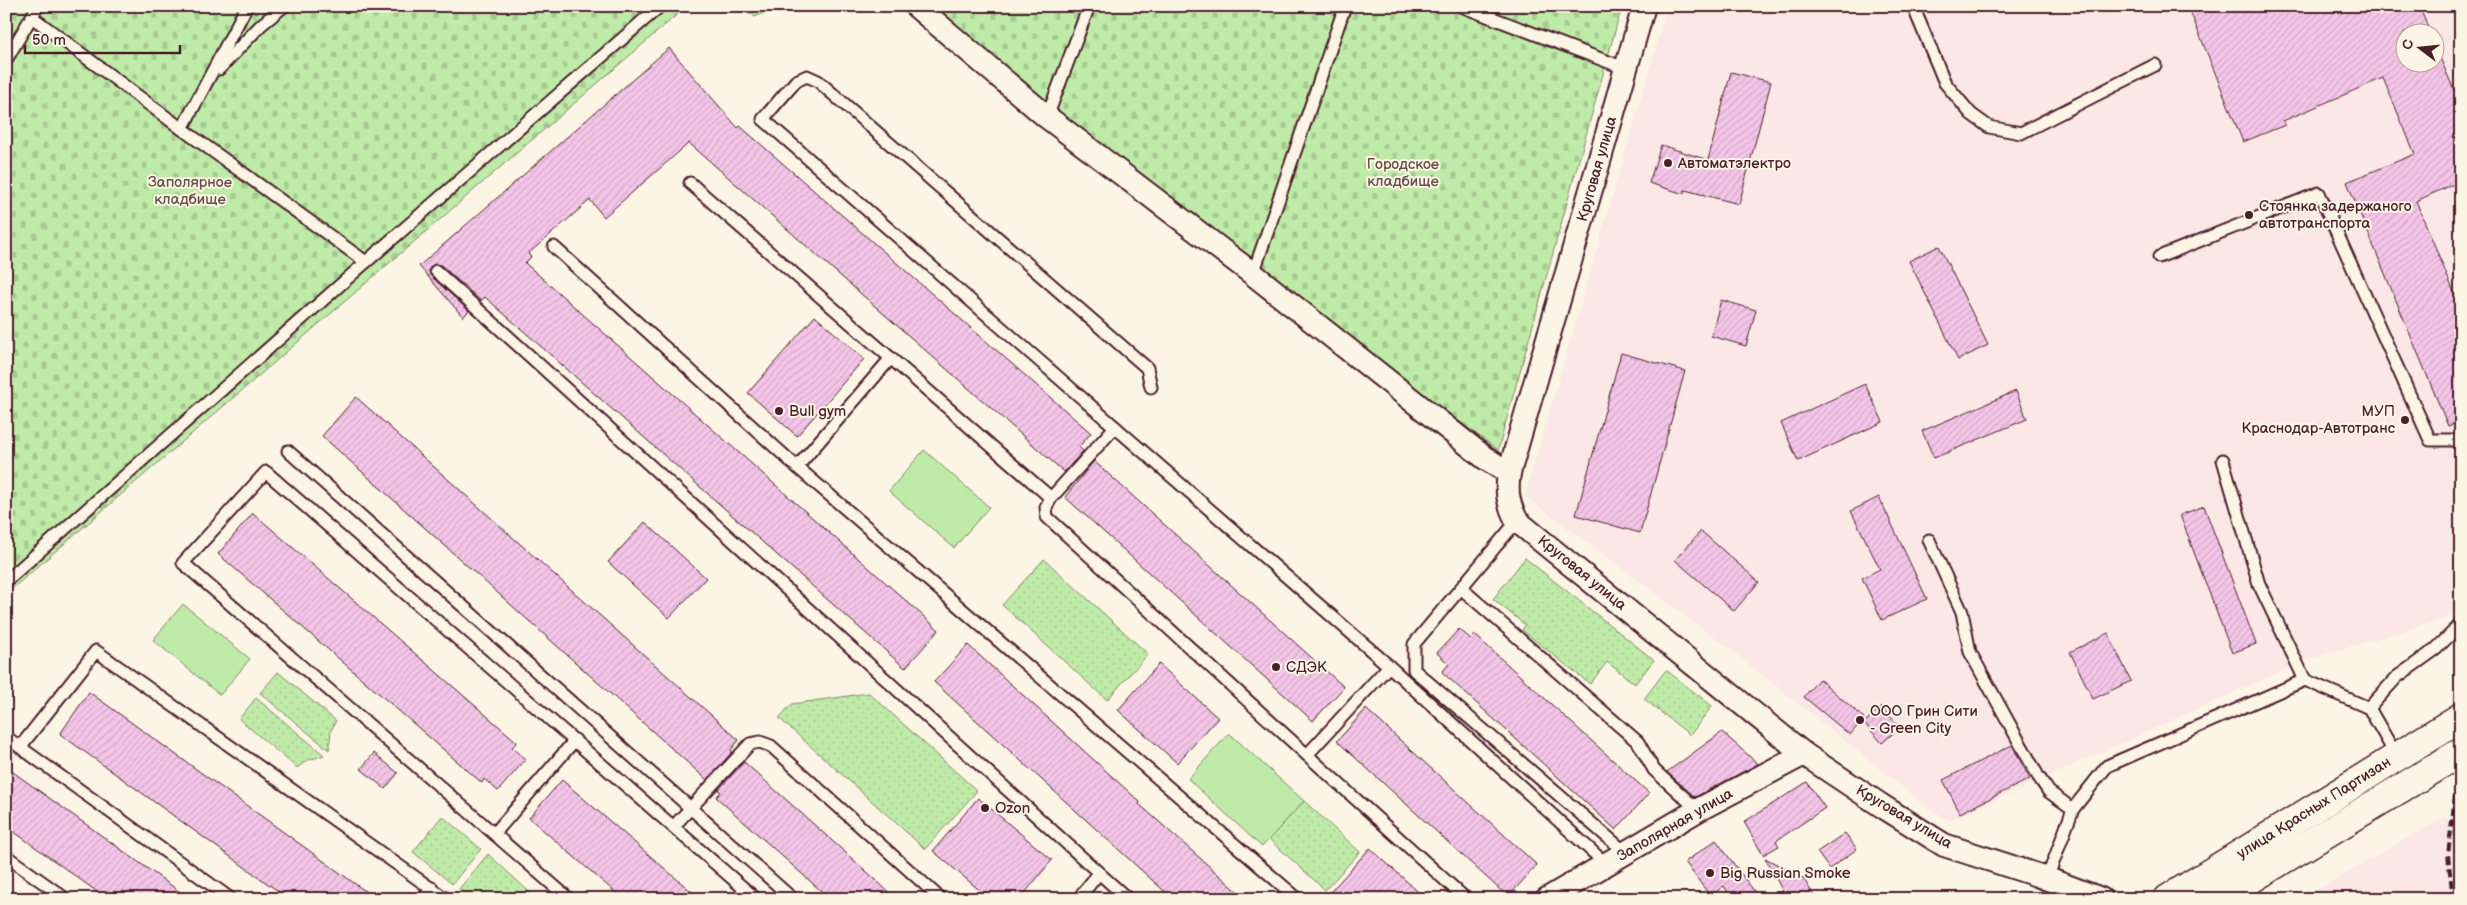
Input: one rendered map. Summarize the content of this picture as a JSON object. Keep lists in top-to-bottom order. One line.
{"streets":{"main road":["улица Красных Партизан"],"street":["Круговая улица","Заполярная улица"]},"crossings":[["Круговая улица","Заполярная улица"]],"parks":["Городское кладбище","Заполярное кладбище"],"places":["Автоматэлектро","Стоянка задержаного автотранспорта","Bull gym","МУП Краснодар-Автотранс","СДЭК","ООО Грин Сити - Green City","Ozon","Big Russian Smoke"],"scale_bar":"50 m","north":"left"}
